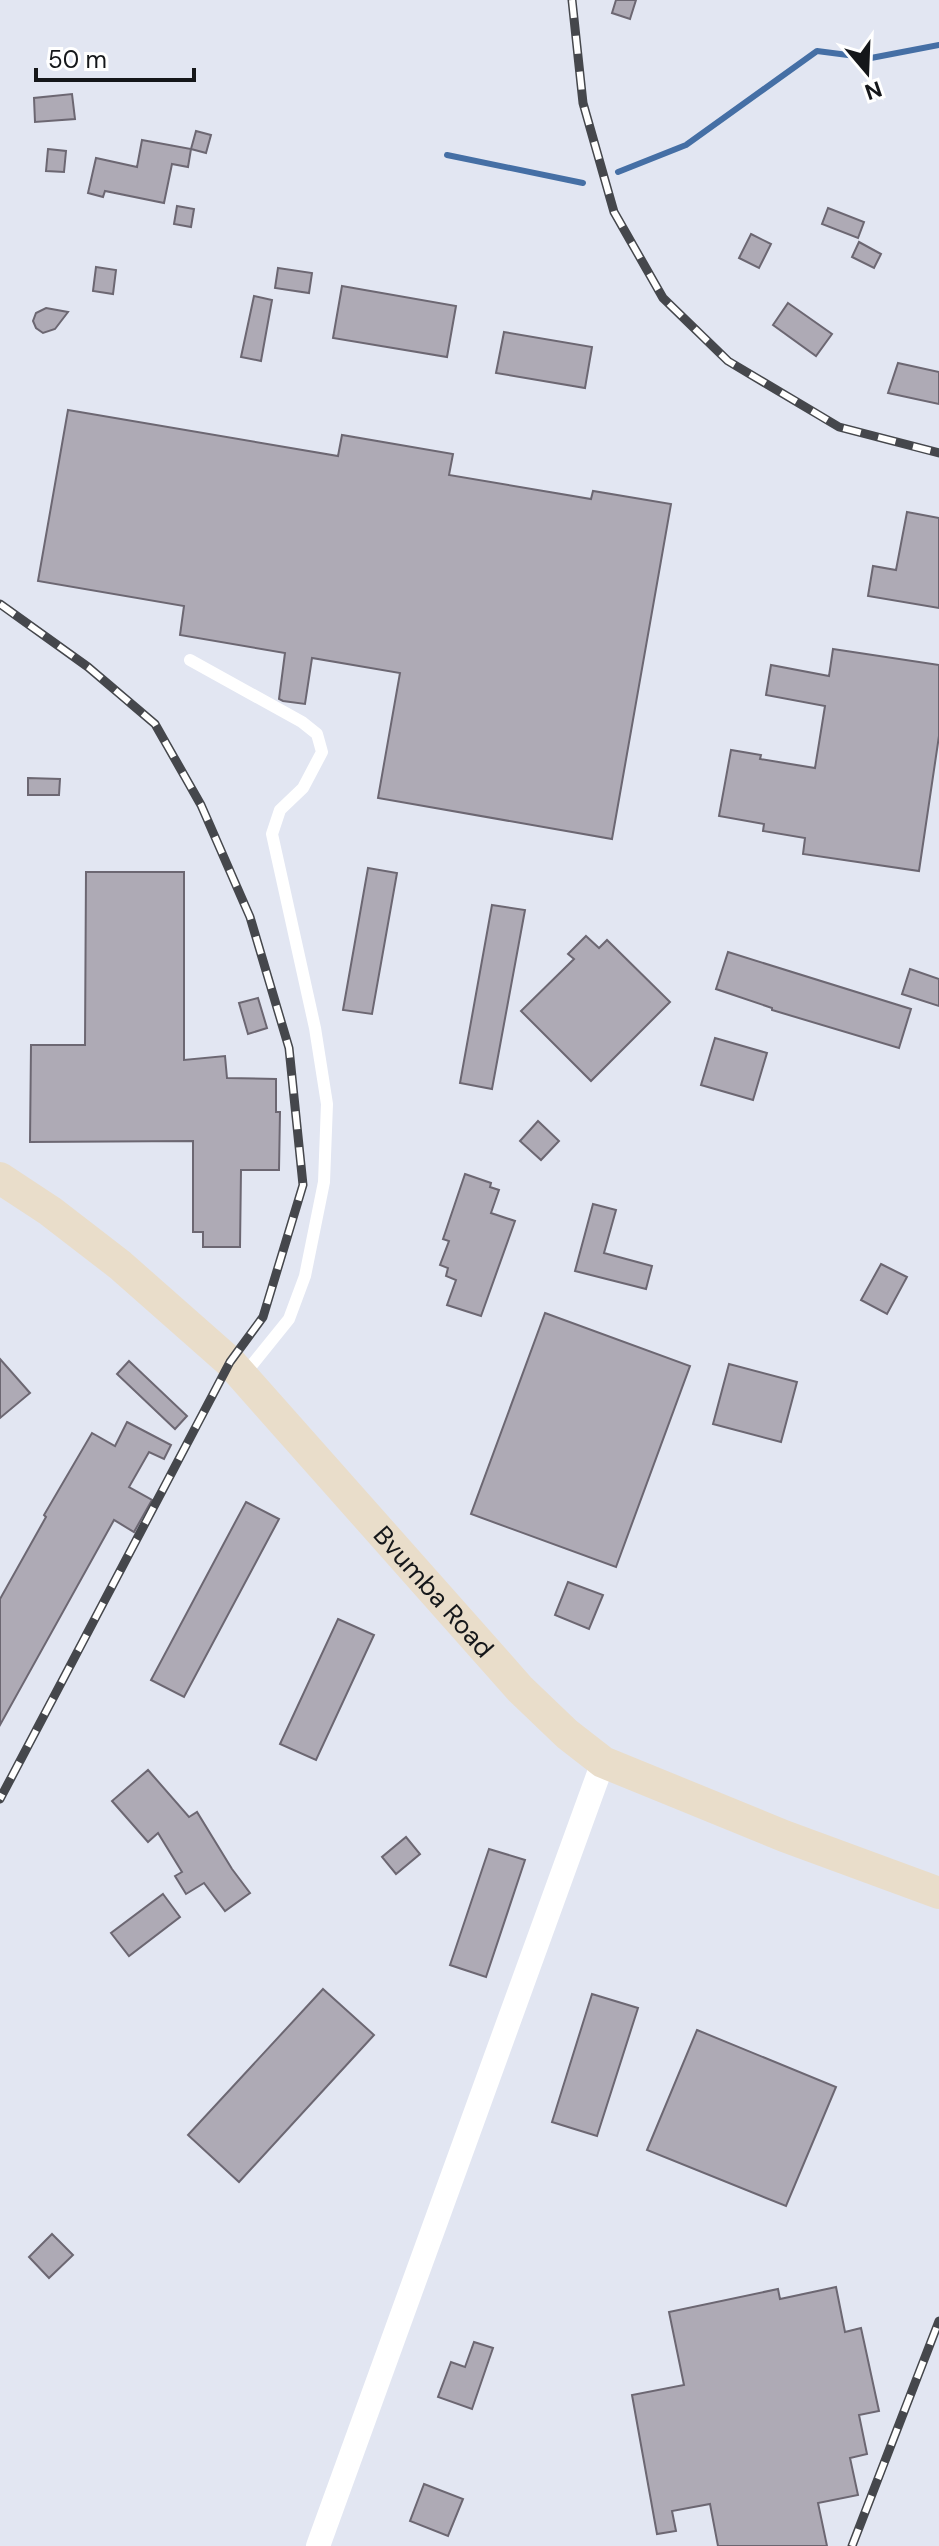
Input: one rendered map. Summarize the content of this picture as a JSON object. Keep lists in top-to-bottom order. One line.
{"streets":{"street":["Bvumba Road"]},"scale_bar":"50 m","north":"bottom"}
